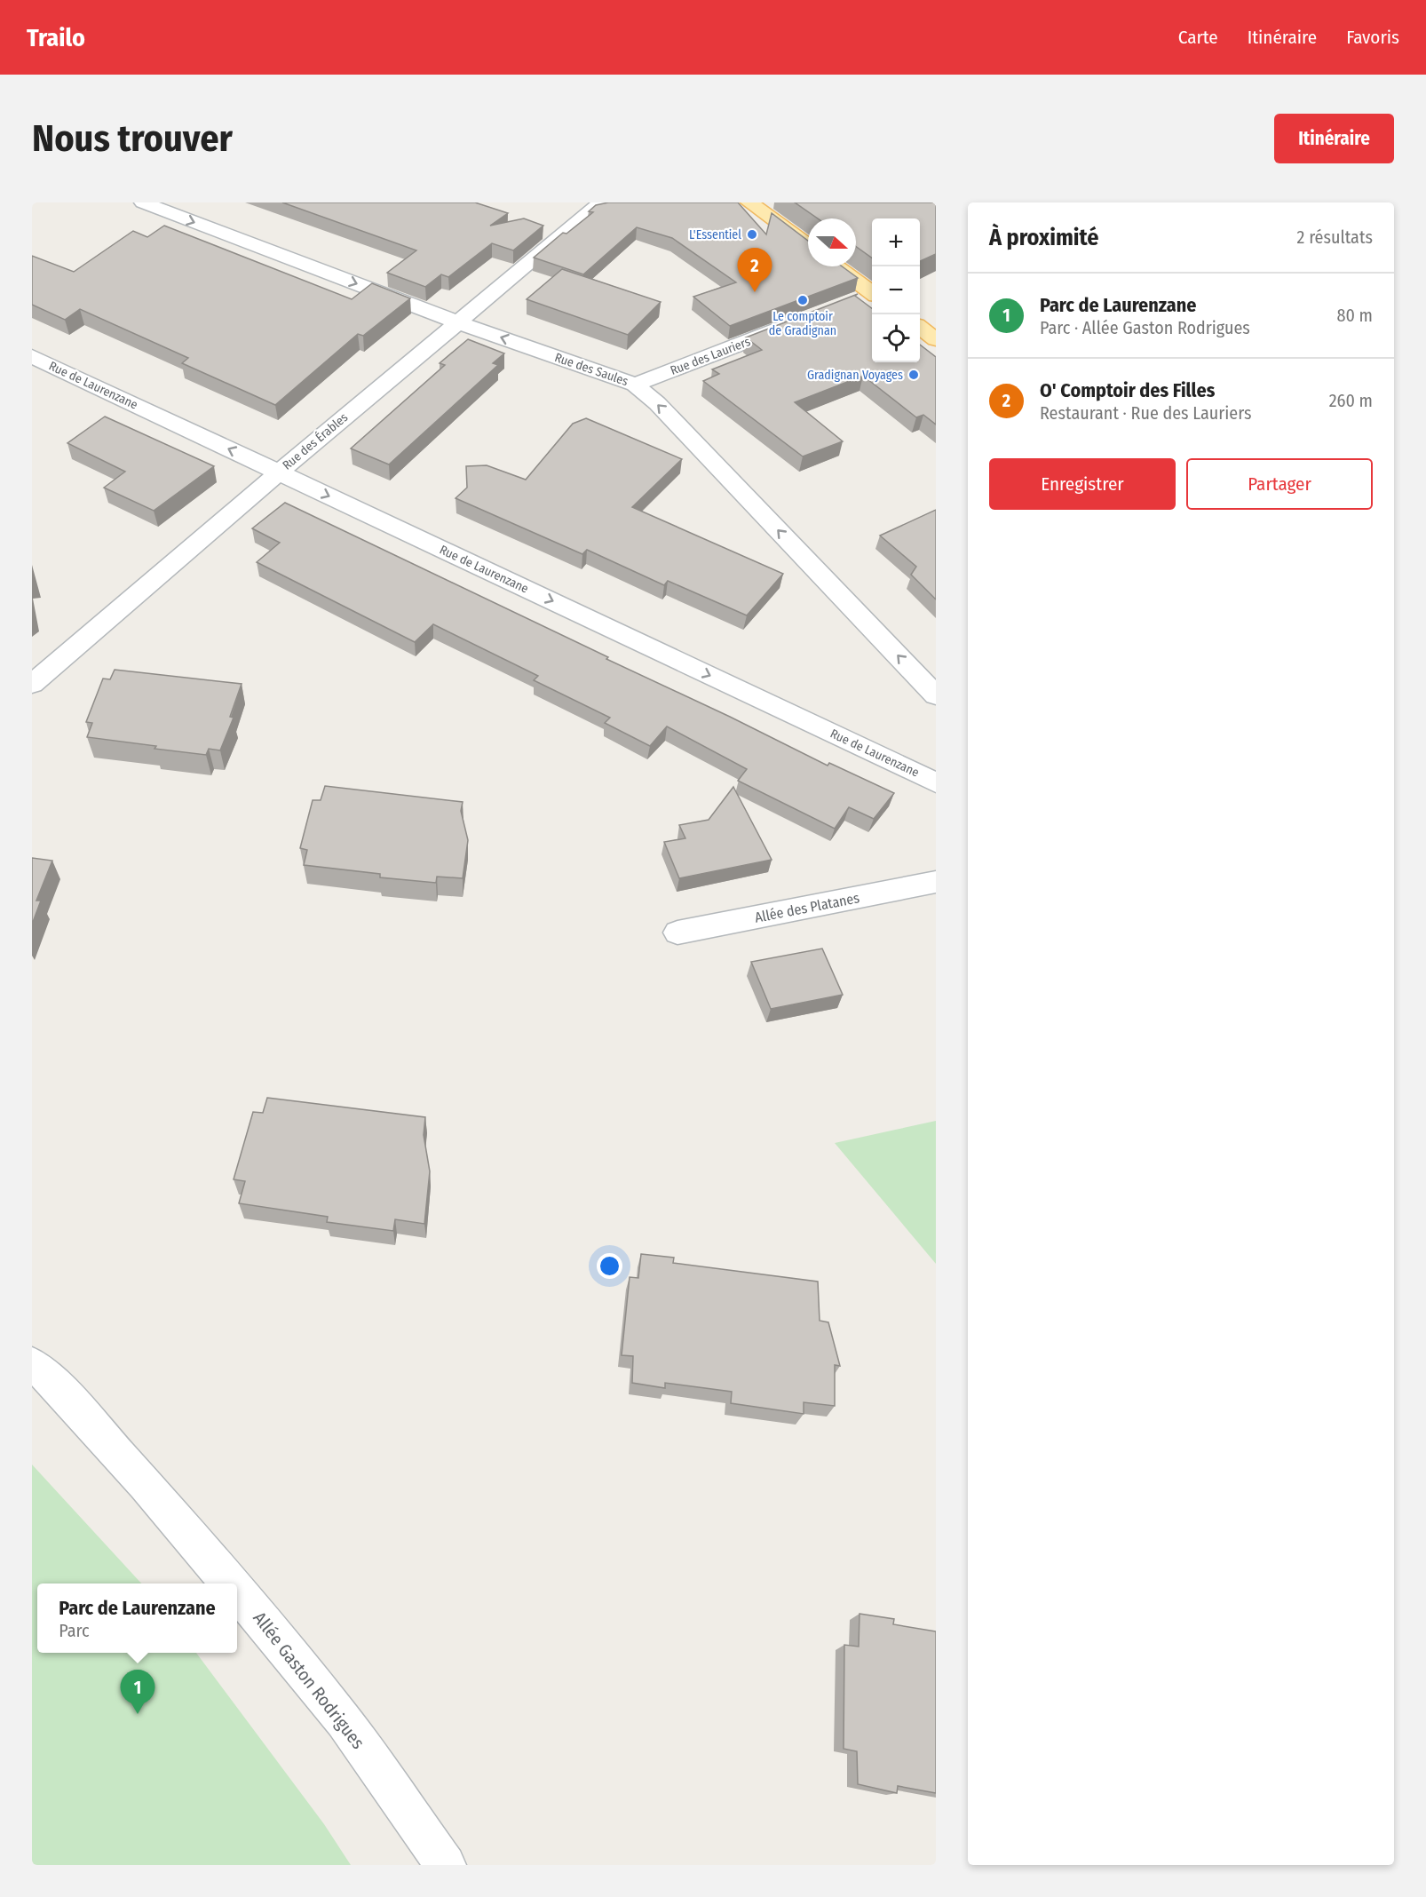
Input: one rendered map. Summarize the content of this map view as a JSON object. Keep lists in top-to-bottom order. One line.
{"streets":{"street":["Rue des Lauriers","Rue des Saules","Rue de Laurenzane","Rue des Érables","Allée des Platanes","Allée Gaston Rodrigues"]},"crossings":[["Rue des Lauriers","Rue des Saules"],["Rue des Saules","Rue des Érables"],["Rue de Laurenzane","Rue des Érables"]],"places":["L'Essentiel","Le comptoir de Gradignan","Gradignan Voyages"],"north":"right","page":{"header":"Trailo","nav":["Carte","Itinéraire","Favoris"],"buttons":["Itinéraire",["Enregistrer","Partager"]],"title":"Nous trouver","heading":["À proximité","2 résultats"],"map_buttons":["+","−"],"pins":["2","1"],"list":[{"mark":"1","name":"Parc de Laurenzane","note":"Parc · Allée Gaston Rodrigues","value":"80 m"},{"mark":"2","name":"O' Comptoir des Filles","note":"Restaurant · Rue des Lauriers","value":"260 m"}],"popup":["Parc de Laurenzane","Parc"]}}
